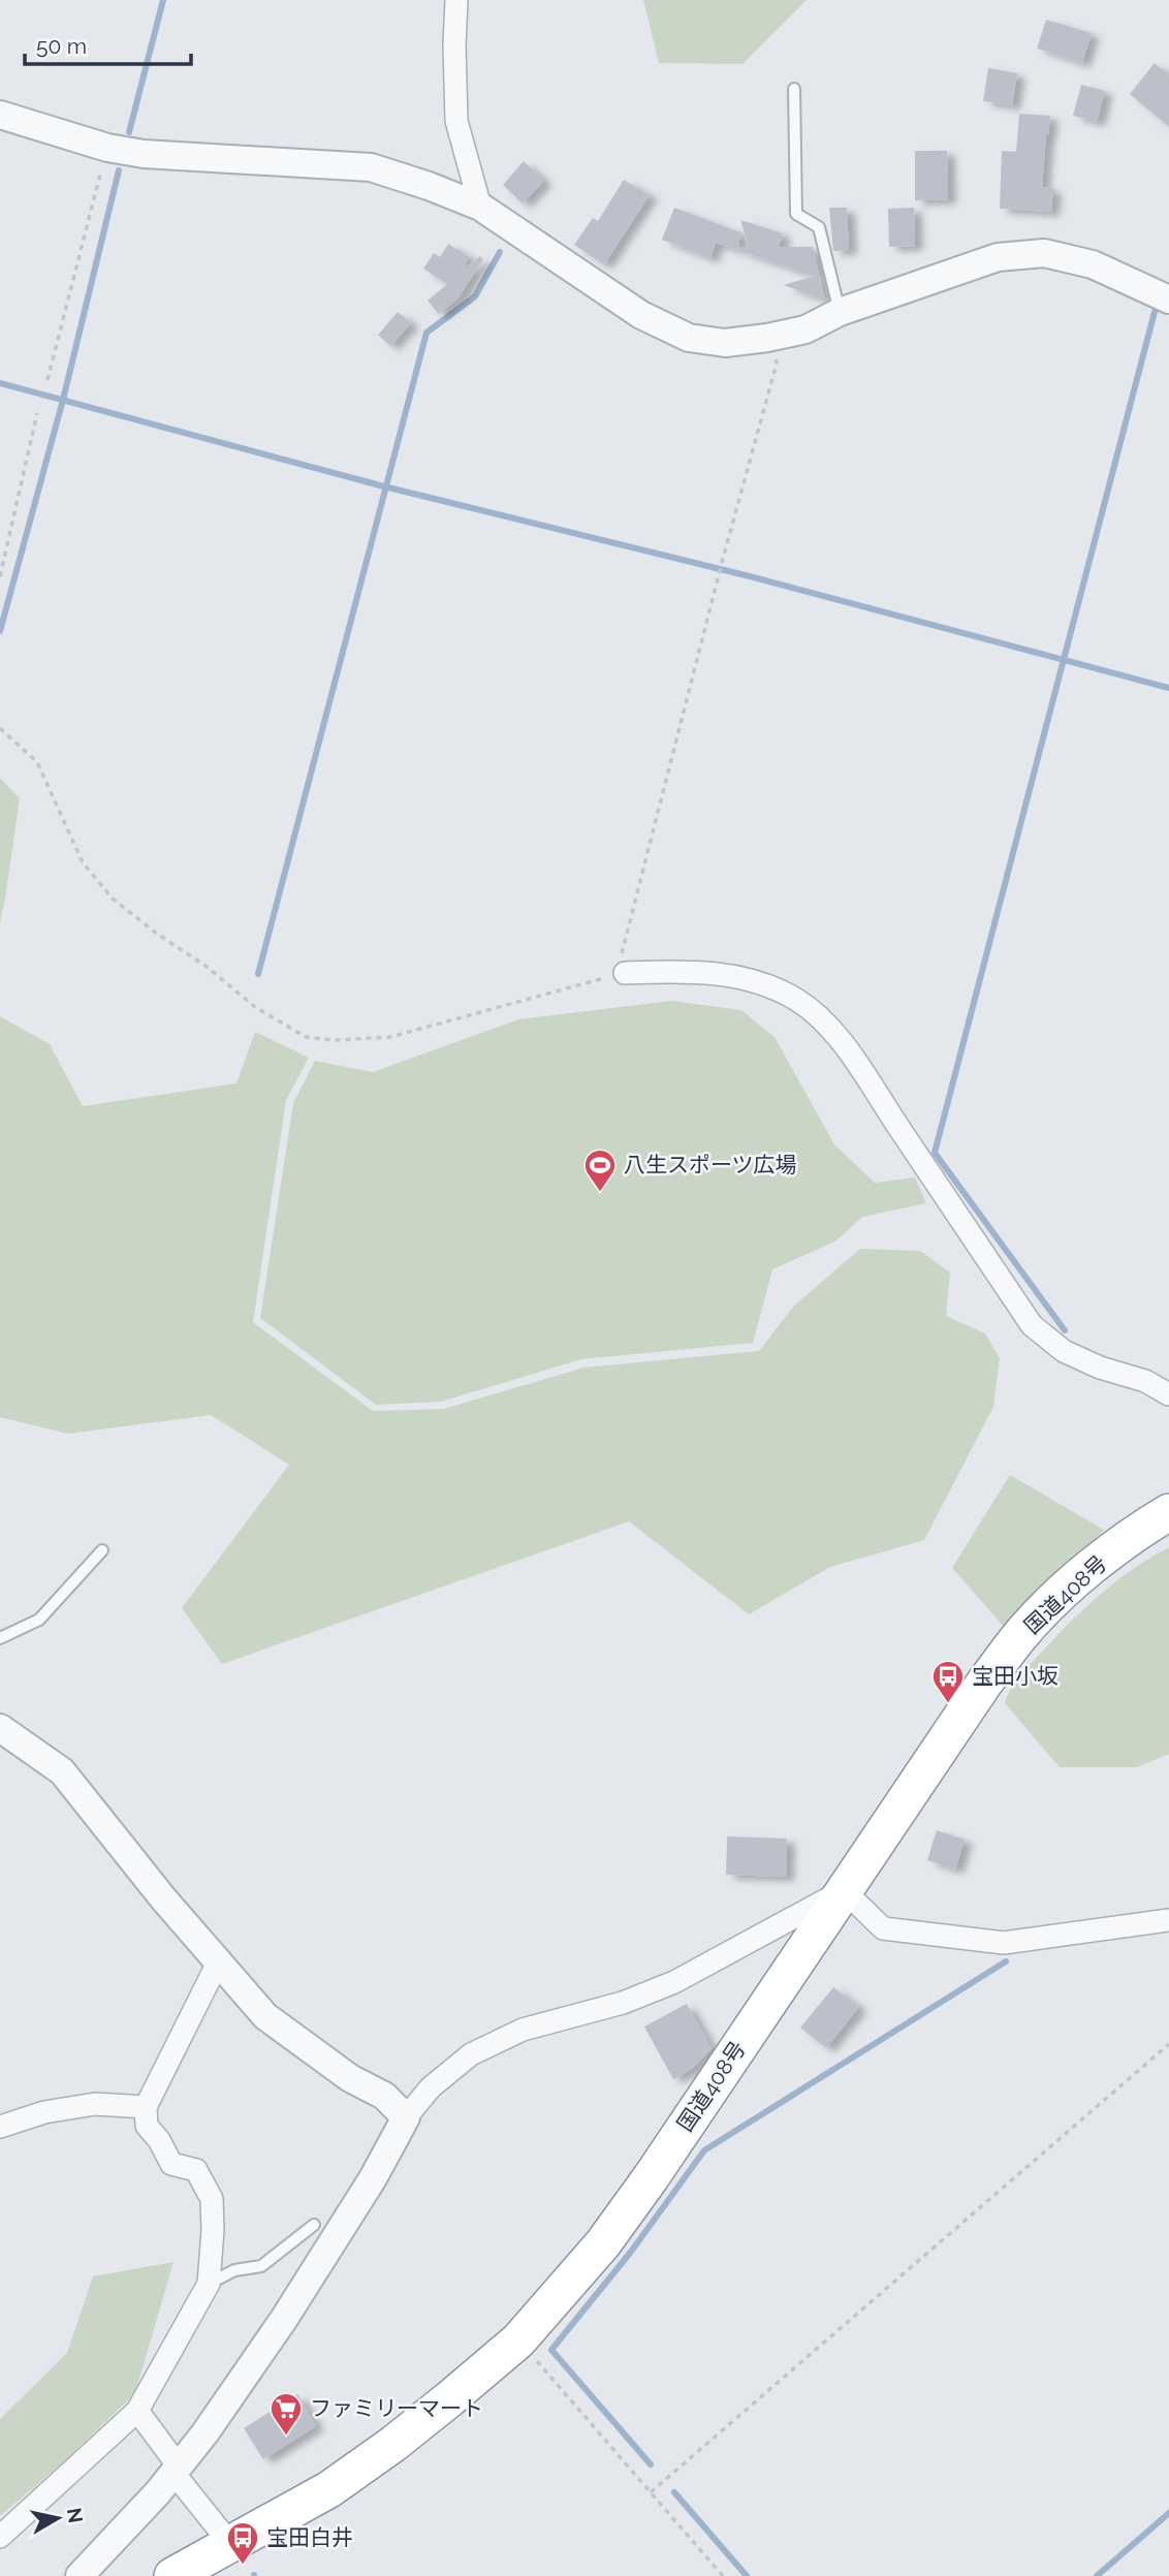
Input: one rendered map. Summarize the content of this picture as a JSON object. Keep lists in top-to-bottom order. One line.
{"streets":{"highway":["国道408号"]},"places":{"sports":["八生スポーツ広場"],"bus stop":["宝田小坂","宝田白井"],"supermarket":["ファミリーマート"]},"scale_bar":"50 m","north":"right"}
